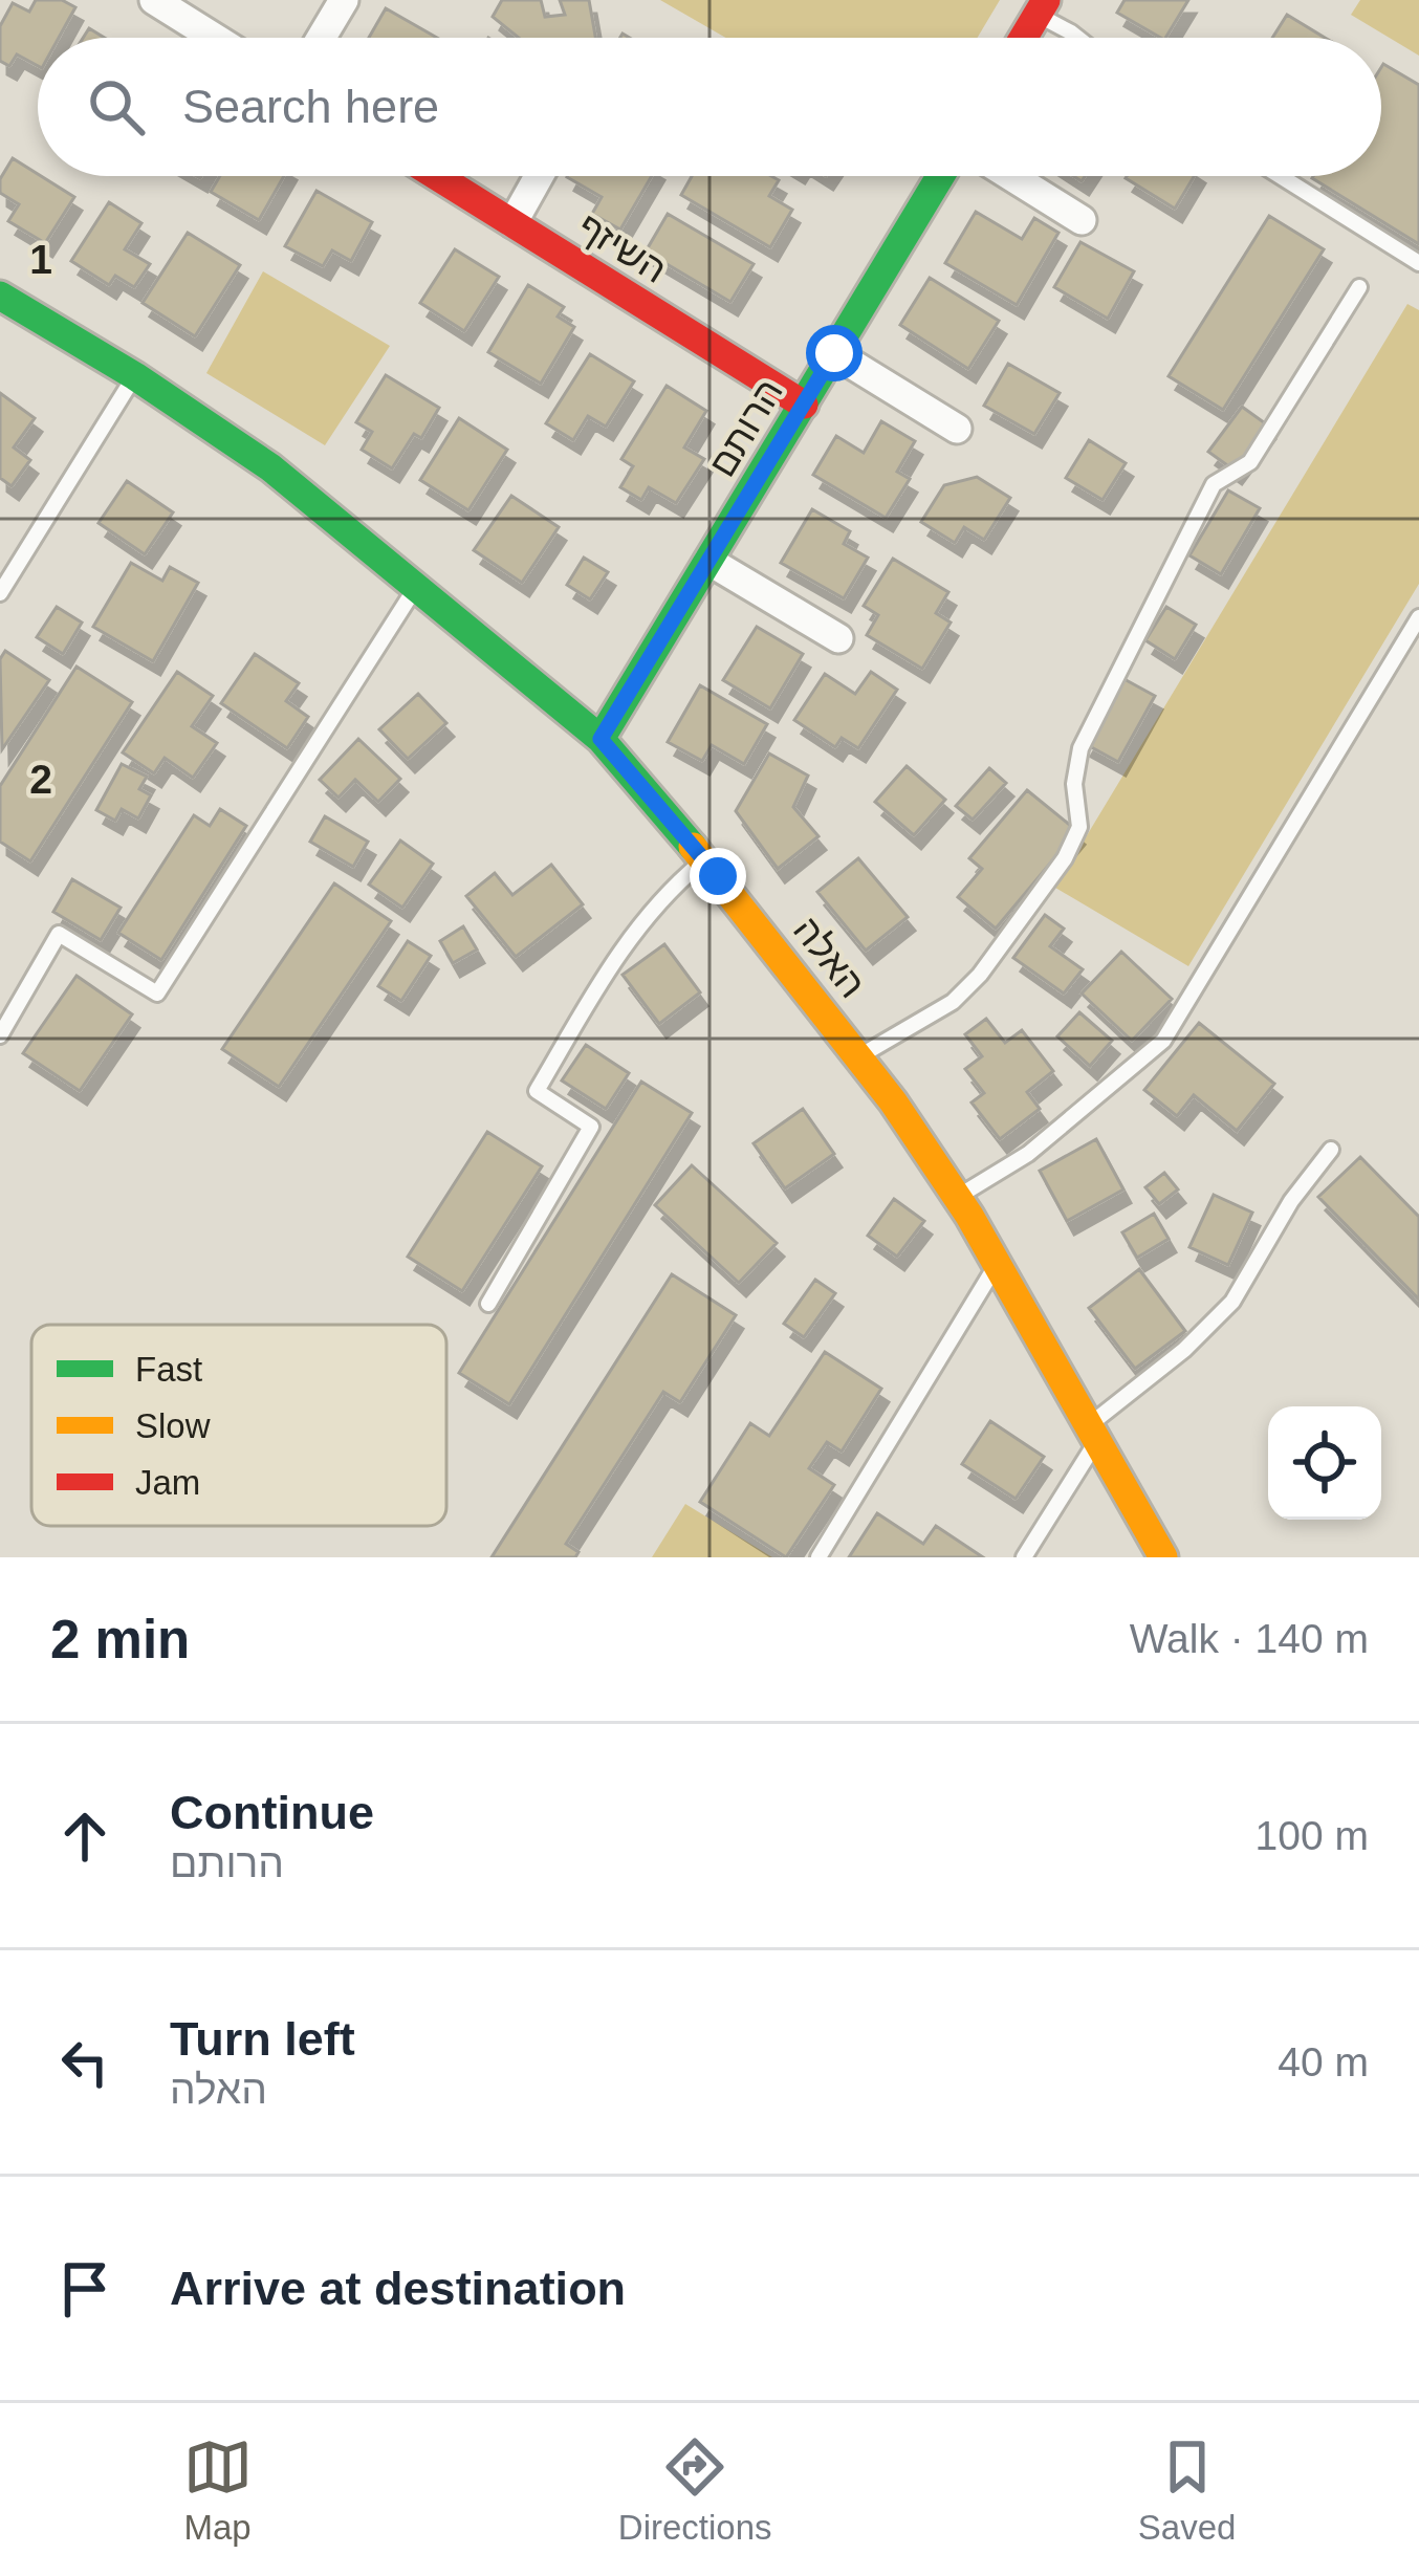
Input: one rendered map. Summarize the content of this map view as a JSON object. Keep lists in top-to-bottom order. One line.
{"streets":{"street":["השיזף","הרותם","האלה"]},"crossings":[["השיזף","הרותם"],["הרותם","האלה"]],"legend":["Fast","Slow","Jam"],"page":{"search":"Search here","heading":["2 min","Walk · 140 m"],"list":[["Continue","הרותם","100 m"],["Turn left","האלה","40 m"],"Arrive at destination"],"nav":["Map","Directions","Saved"]},"grid":{"rows":["1","2"]}}
